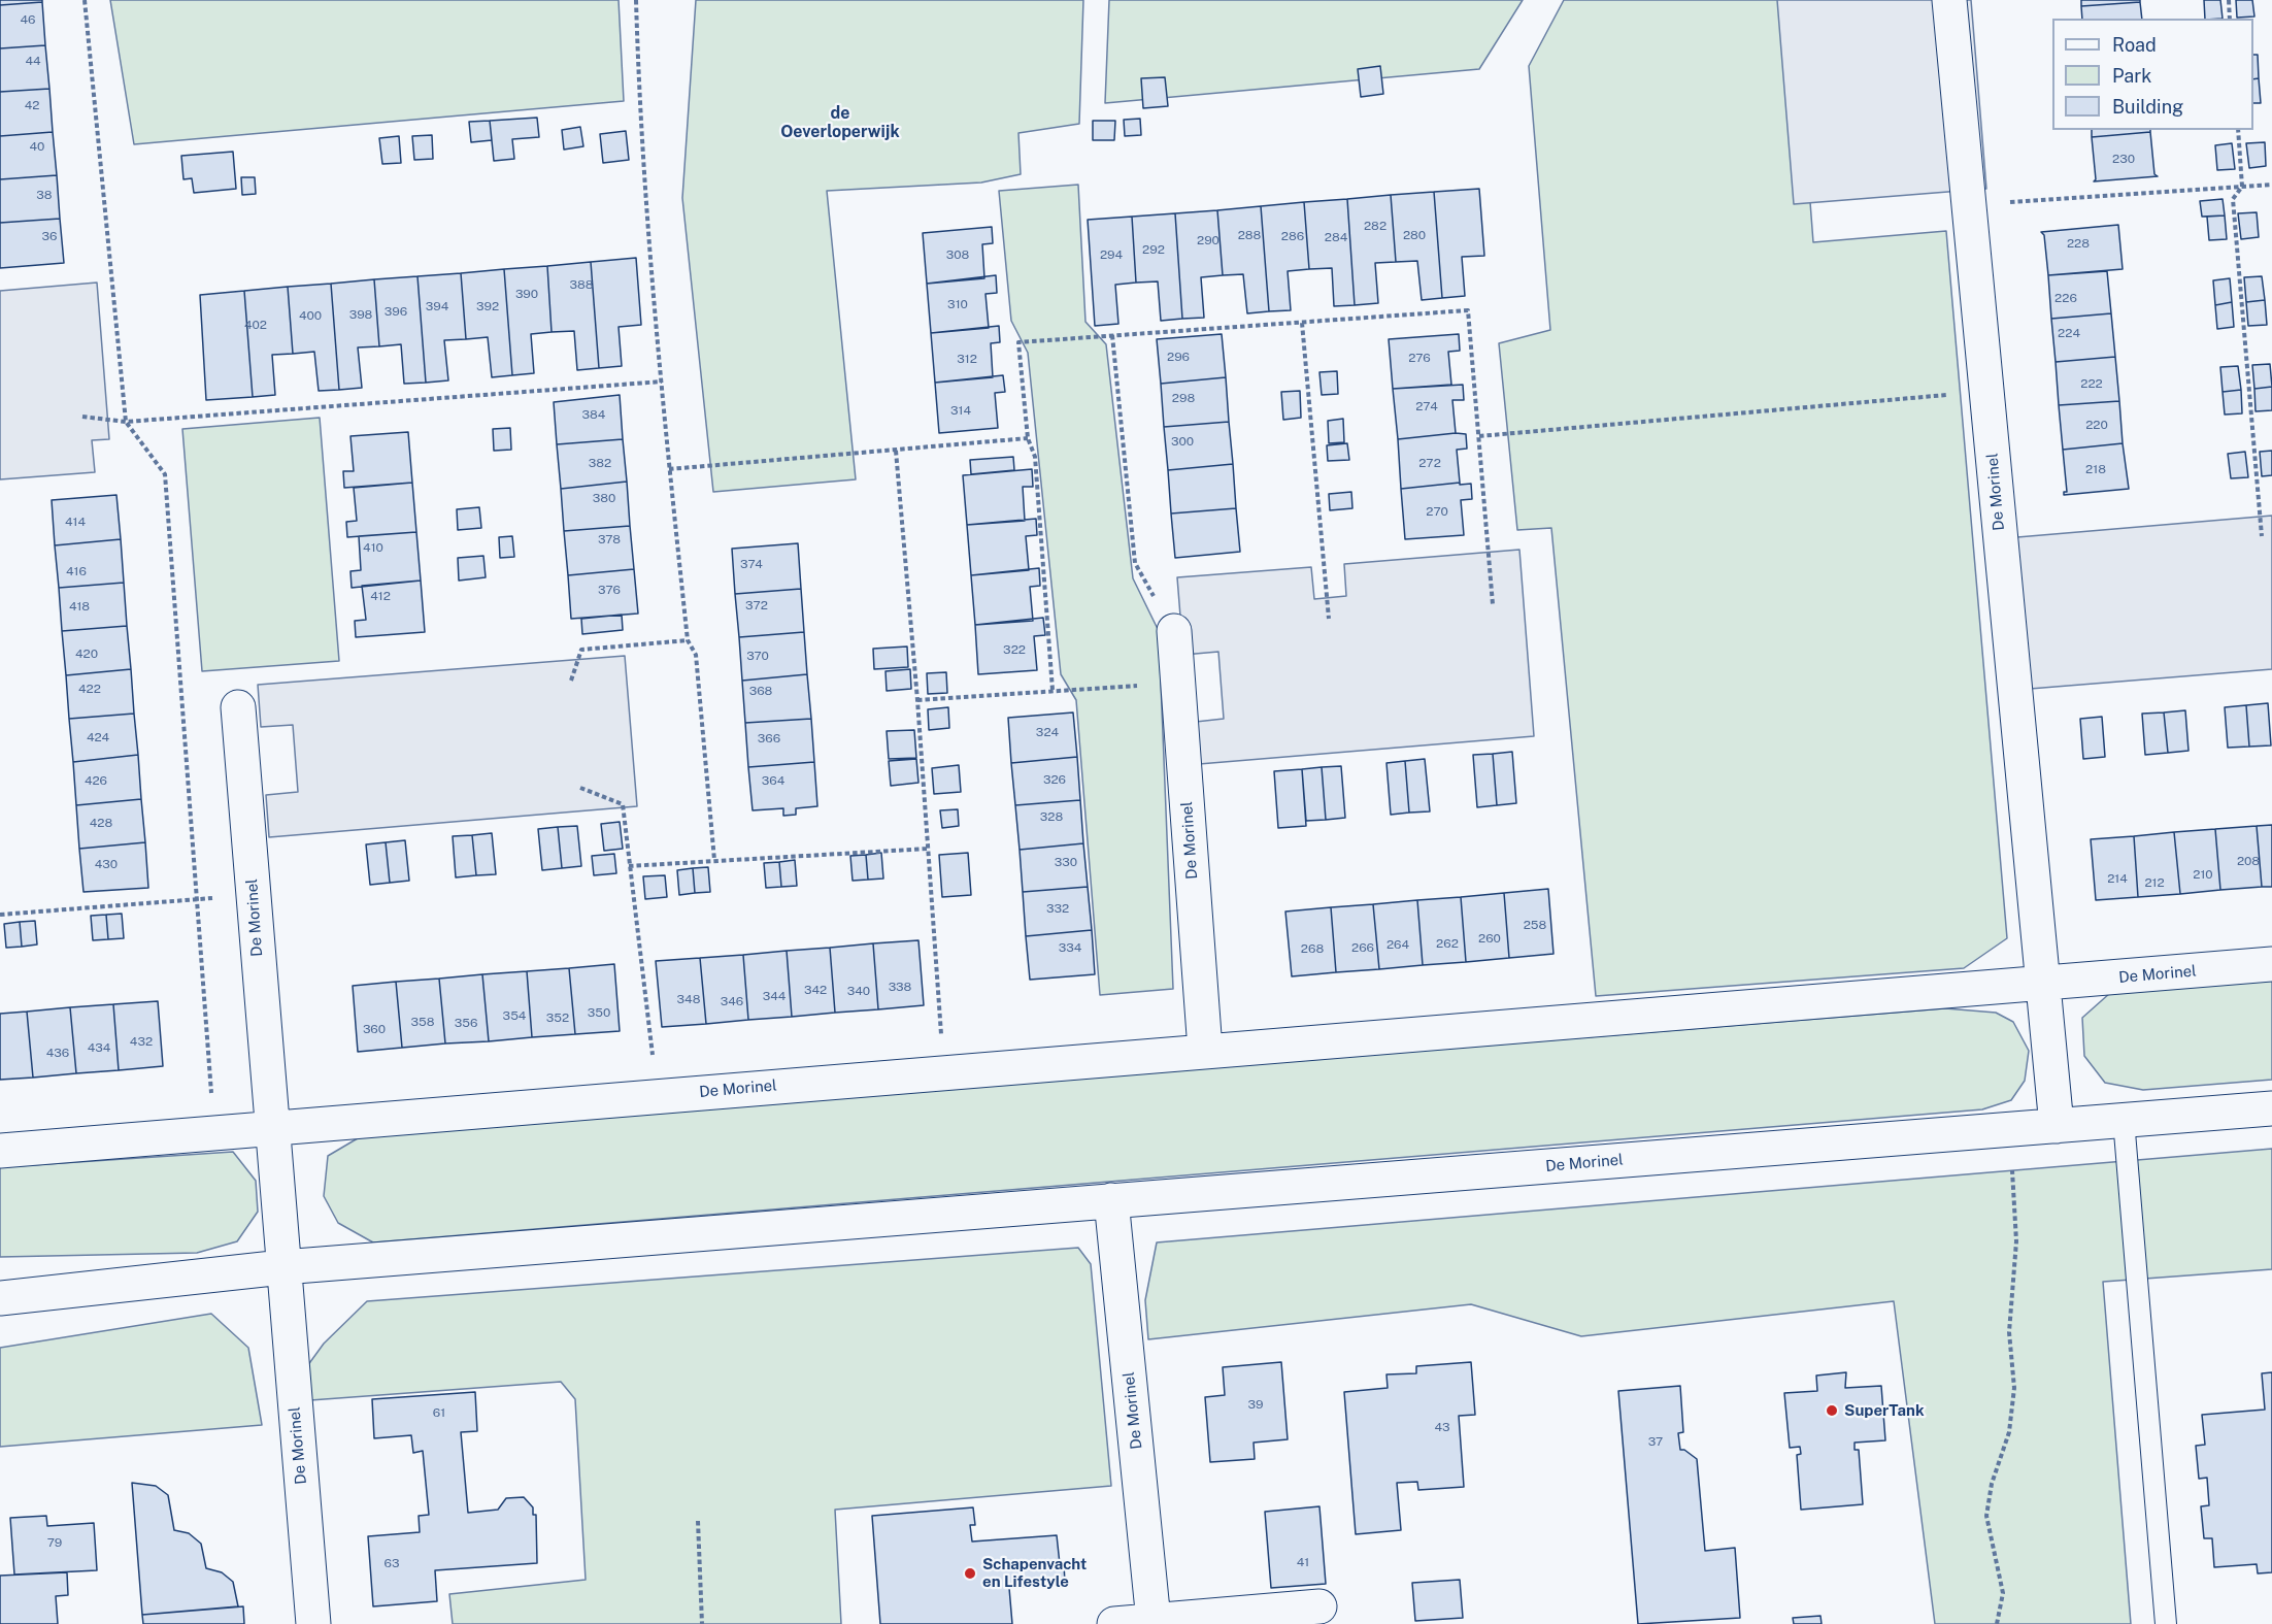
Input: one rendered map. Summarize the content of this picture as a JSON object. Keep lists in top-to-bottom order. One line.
{"streets":{"street":["De Morinel"]},"districts":["de Oeverloperwijk"],"places":["SuperTank","Schapenvacht en Lifestyle"],"house_numbers":["46","44","42","40","230","38","282","288","280","36","286","284","290","228","292","308","294","388","390","226","310","394","392","396","398","400","402","224","296","276","312","222","298","274","314","384","220","300","382","272","218","380","270","414","378","410","374","416","376","412","372","418","322","420","370","422","368","324","424","366","326","426","364","328","428","208","330","430","210","214","212","332","258","260","262","264","334","266","268","338","342","340","344","348","346","350","354","352","358","356","360","432","434","436","39","61","43","37","79","41","63"],"legend":["Road","Park","Building"]}
